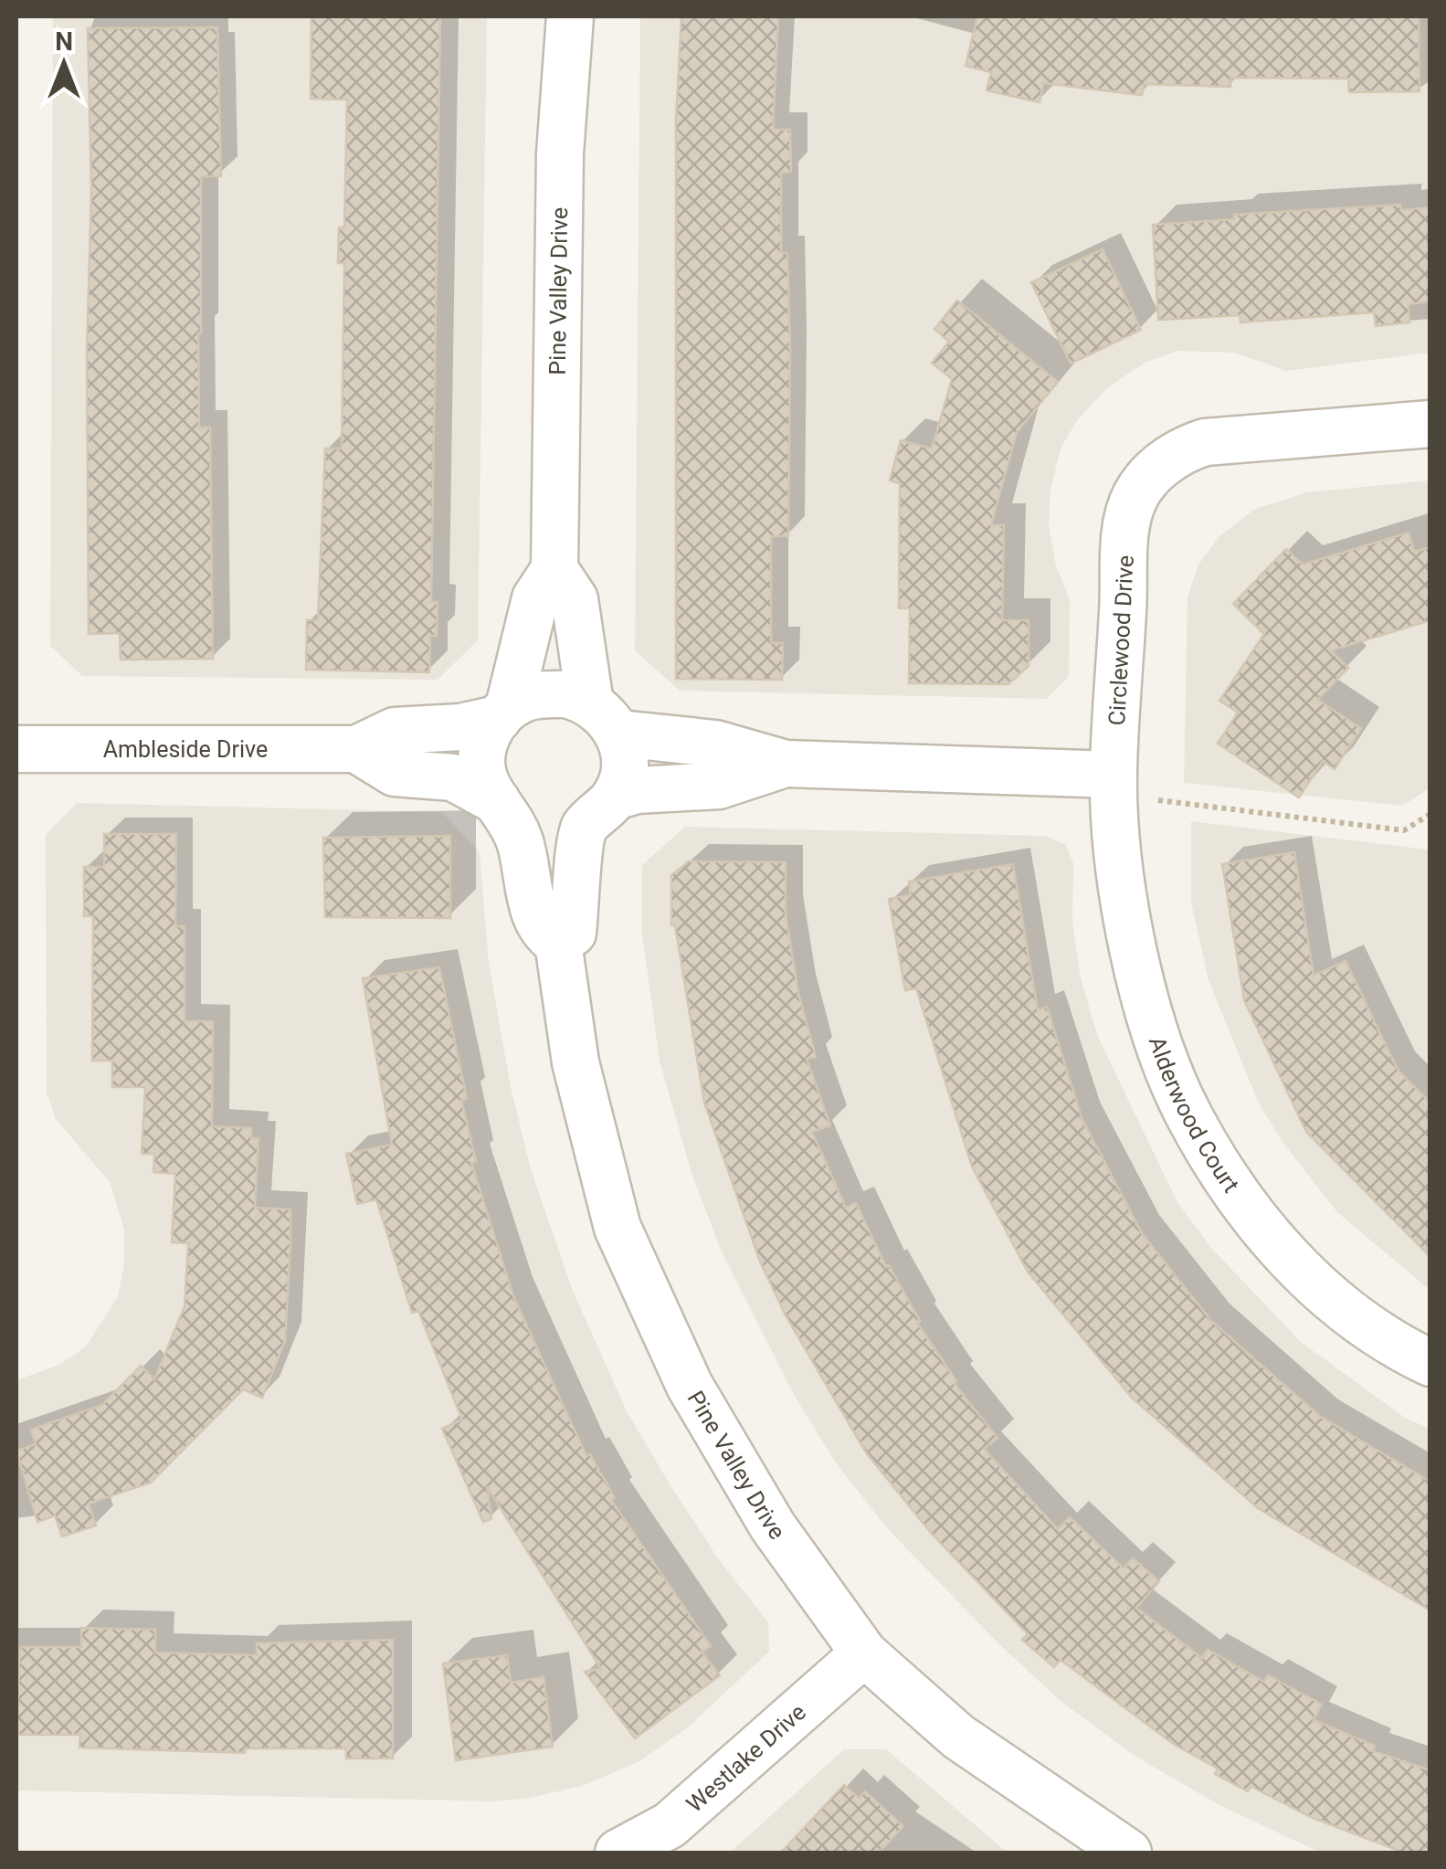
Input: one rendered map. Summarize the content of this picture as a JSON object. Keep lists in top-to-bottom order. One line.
{"streets":{"street":["Pine Valley Drive","Circlewood Drive","Ambleside Drive","Alderwood Court","Westlake Drive"]},"crossings":[["Pine Valley Drive","Ambleside Drive"],["Pine Valley Drive","Westlake Drive"],["Circlewood Drive","Alderwood Court"]],"north":"top"}
